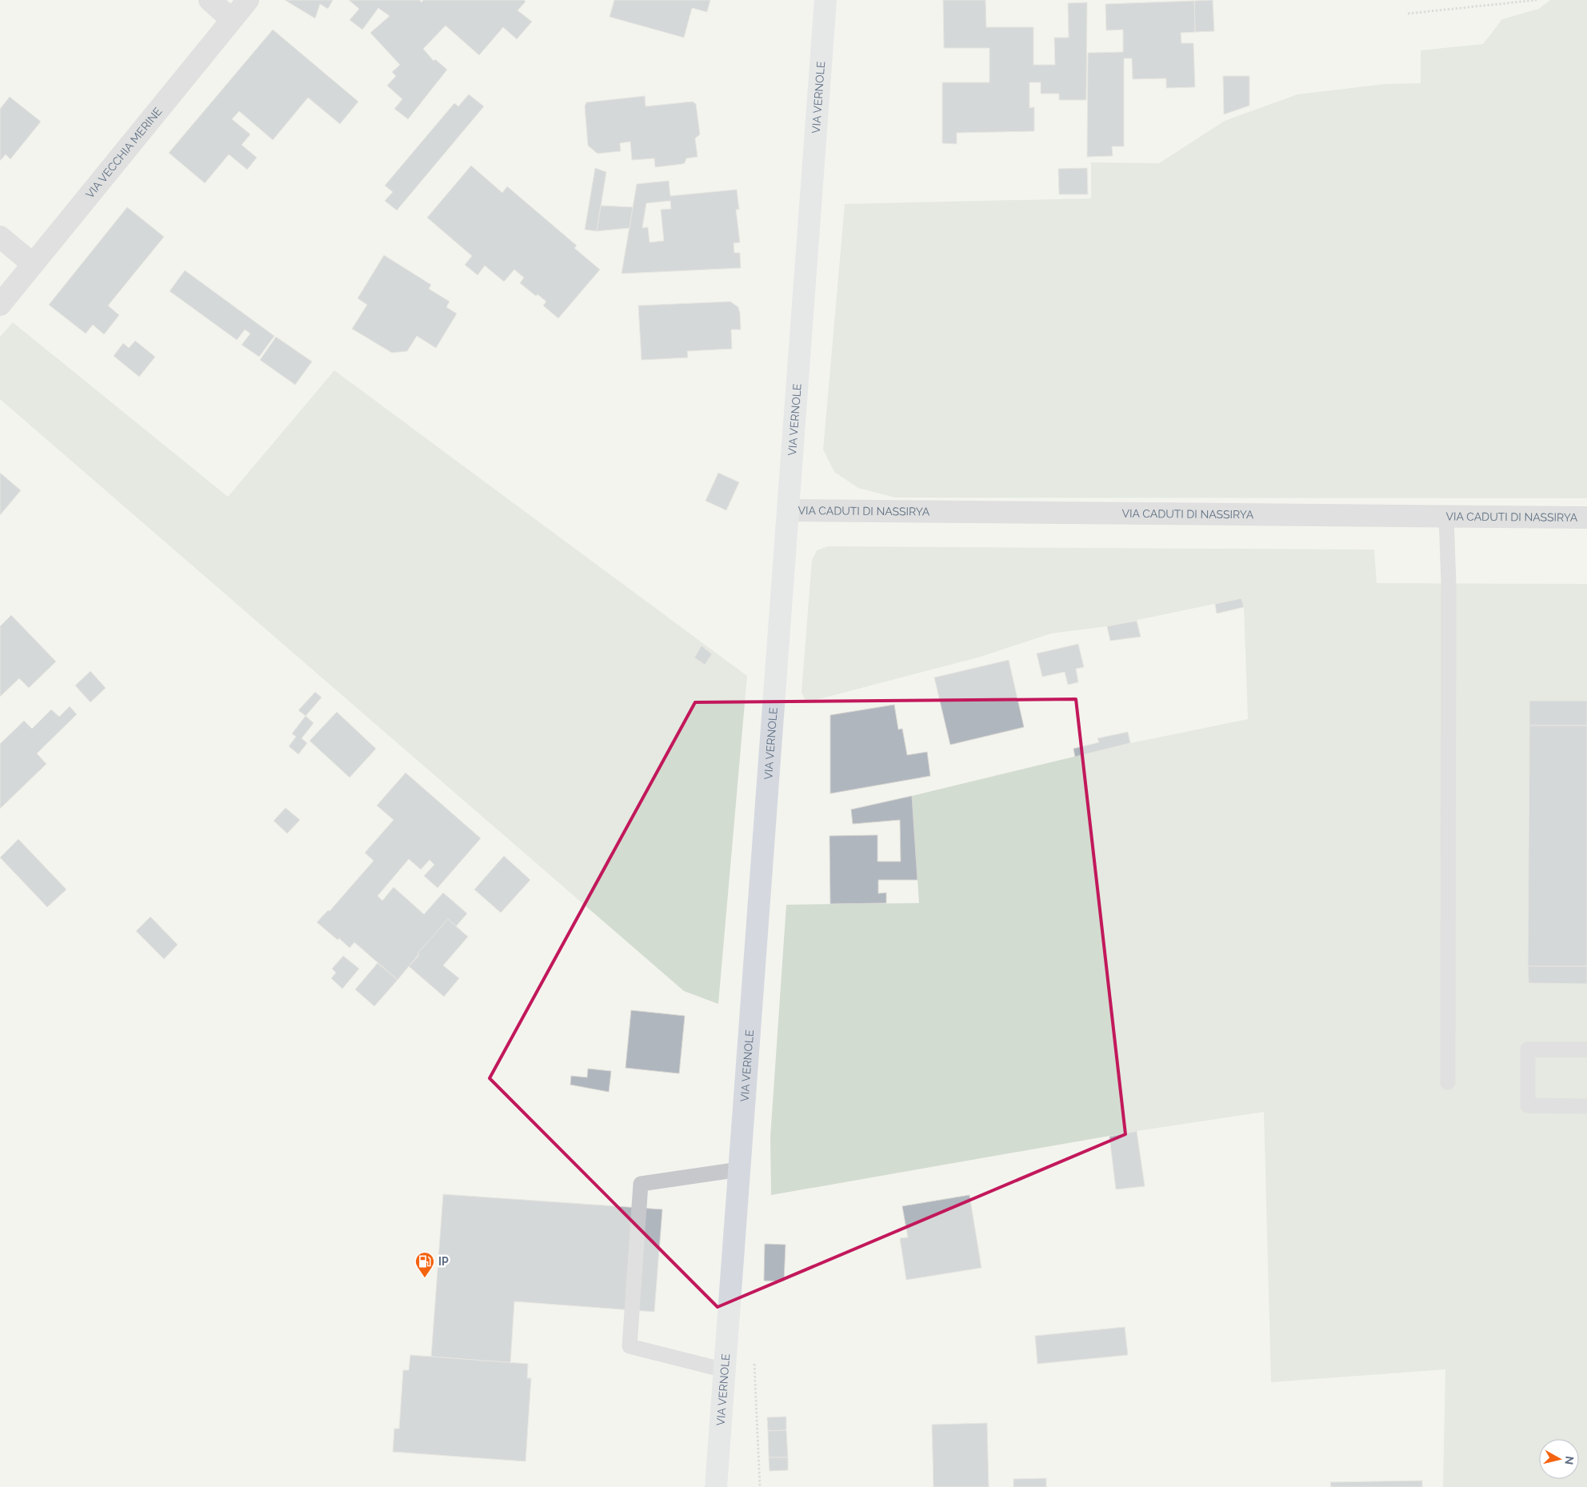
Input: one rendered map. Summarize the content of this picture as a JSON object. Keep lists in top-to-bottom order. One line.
{"streets":{"main road":["VIA VERNOLE"],"street":["VIA VECCHIA MERINE","VIA CADUTI DI NASSIRYA"]},"crossings":[["VIA VERNOLE","VIA CADUTI DI NASSIRYA"]],"places":{"fuel station":["IP"]},"north":"right"}
